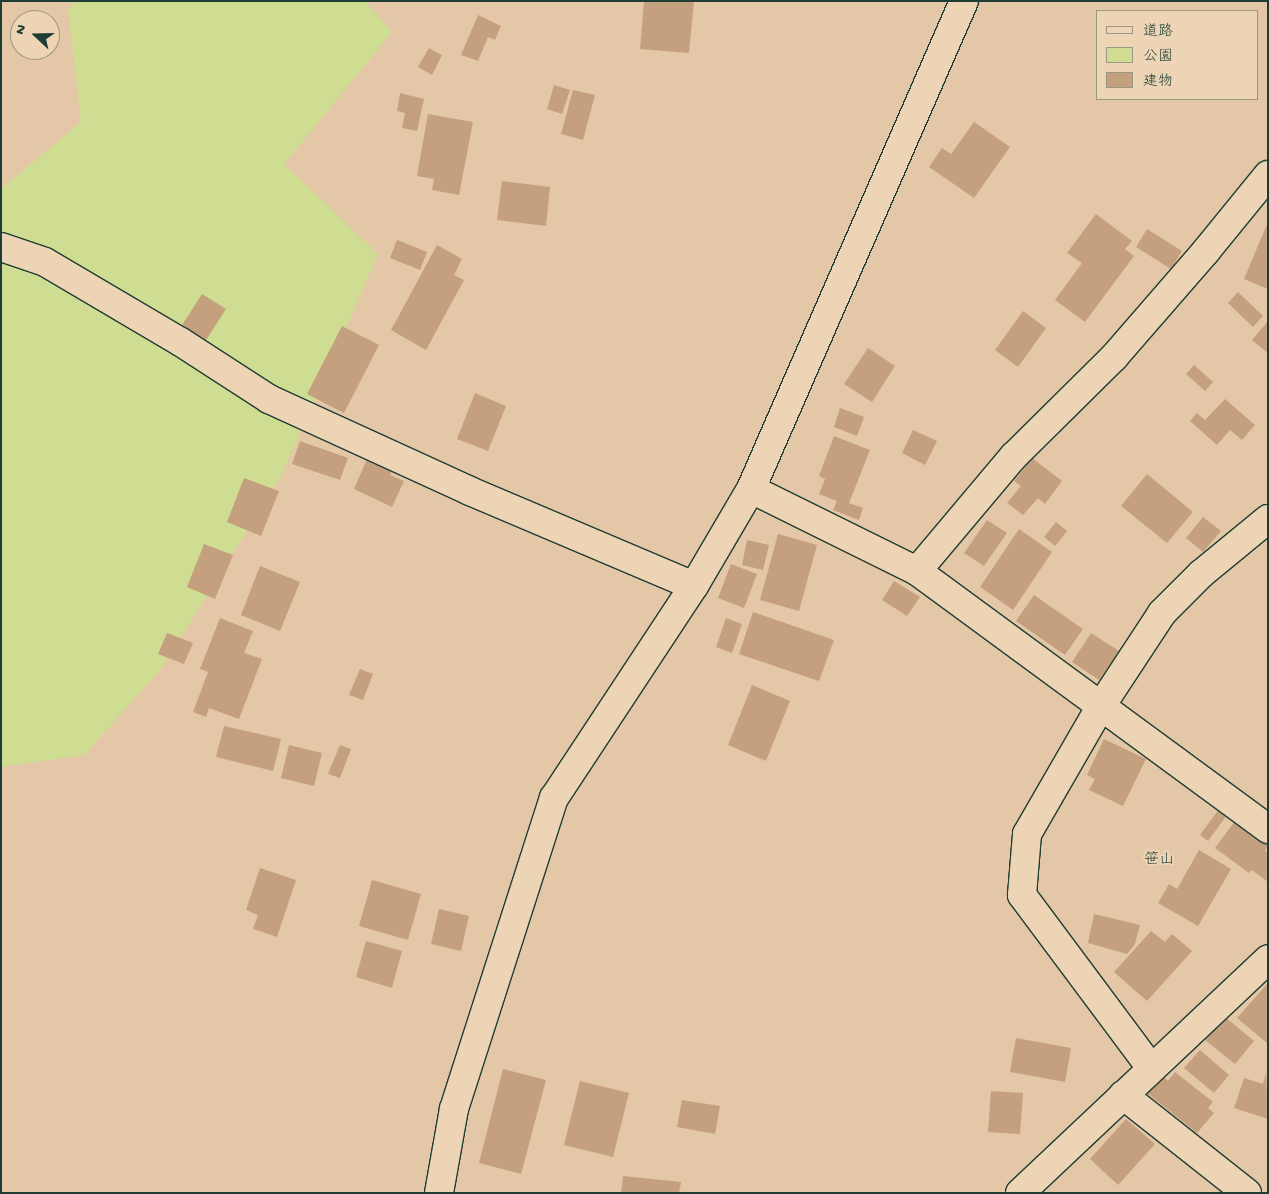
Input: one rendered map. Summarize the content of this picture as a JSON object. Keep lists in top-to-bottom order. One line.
{"districts":["笹山"],"legend":["道路","公園","建物"],"north":"left"}
